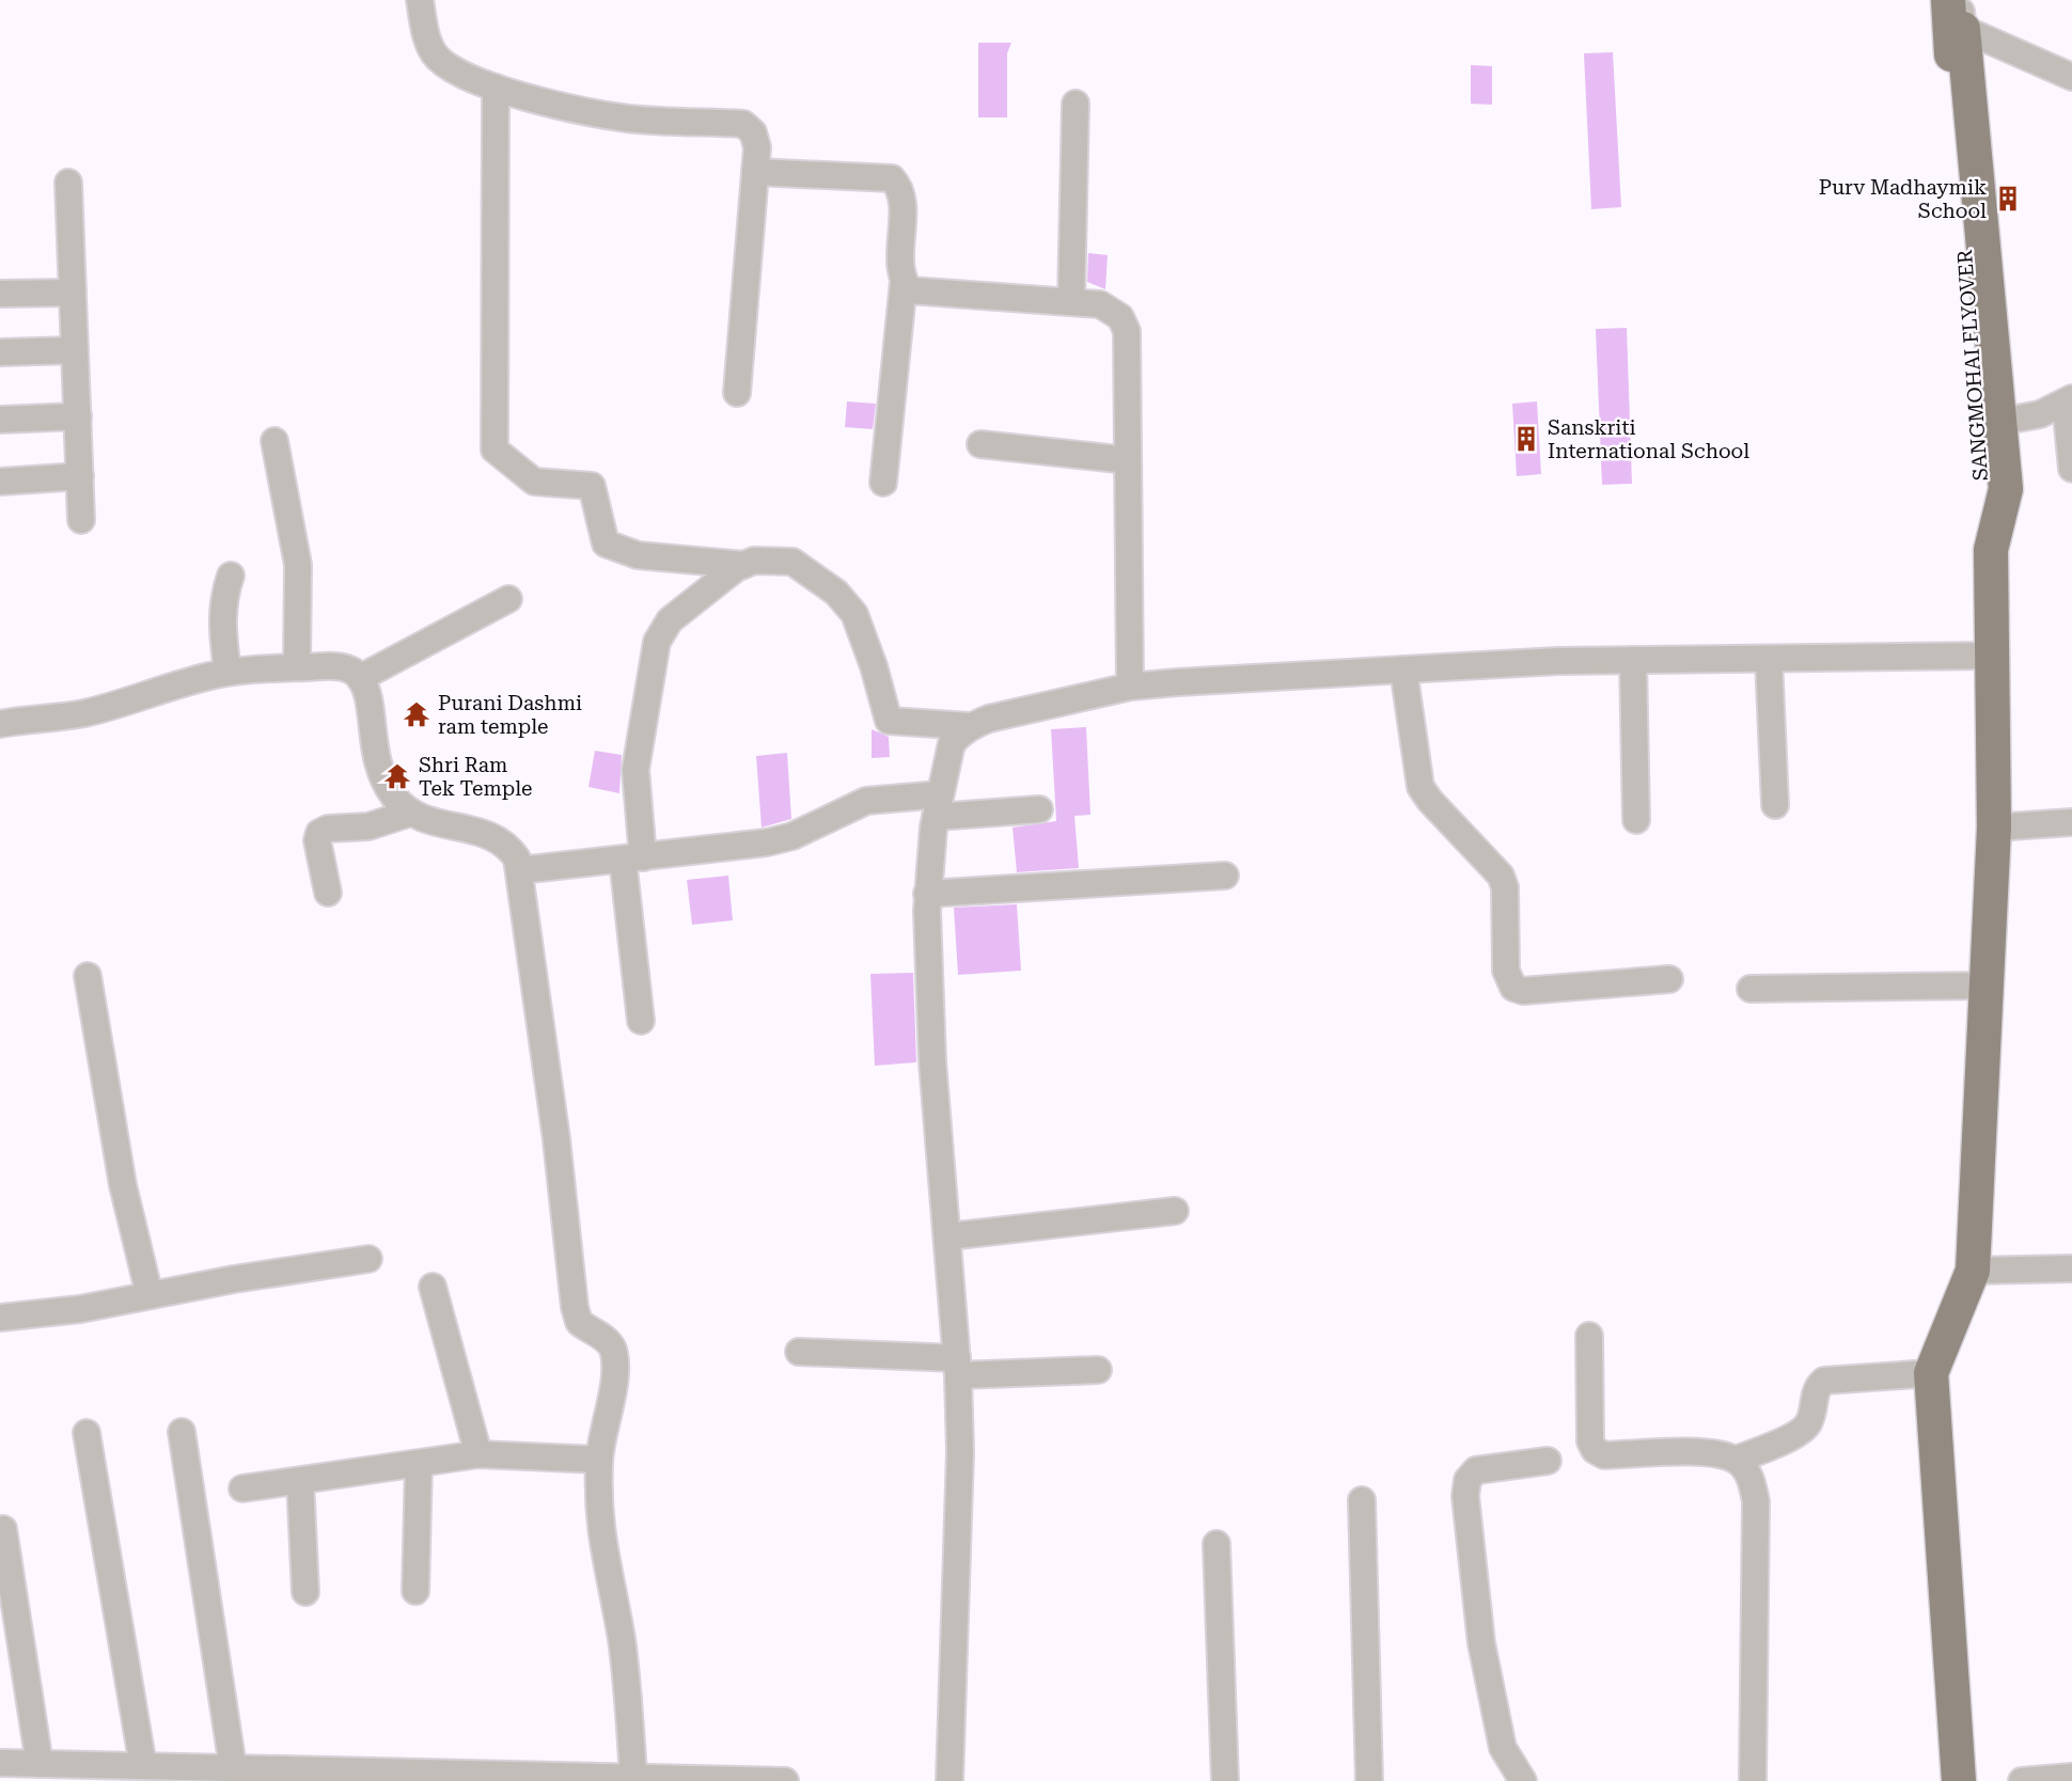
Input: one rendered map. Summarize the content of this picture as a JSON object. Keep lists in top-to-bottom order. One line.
{"streets":{"main road":["SANGMOHAI FLYOVER"]},"places":{"building":["Purv Madhaymik School","Sanskriti International School"],"temple":["Purani Dashmi ram temple","Shri Ram Tek Temple"]}}
